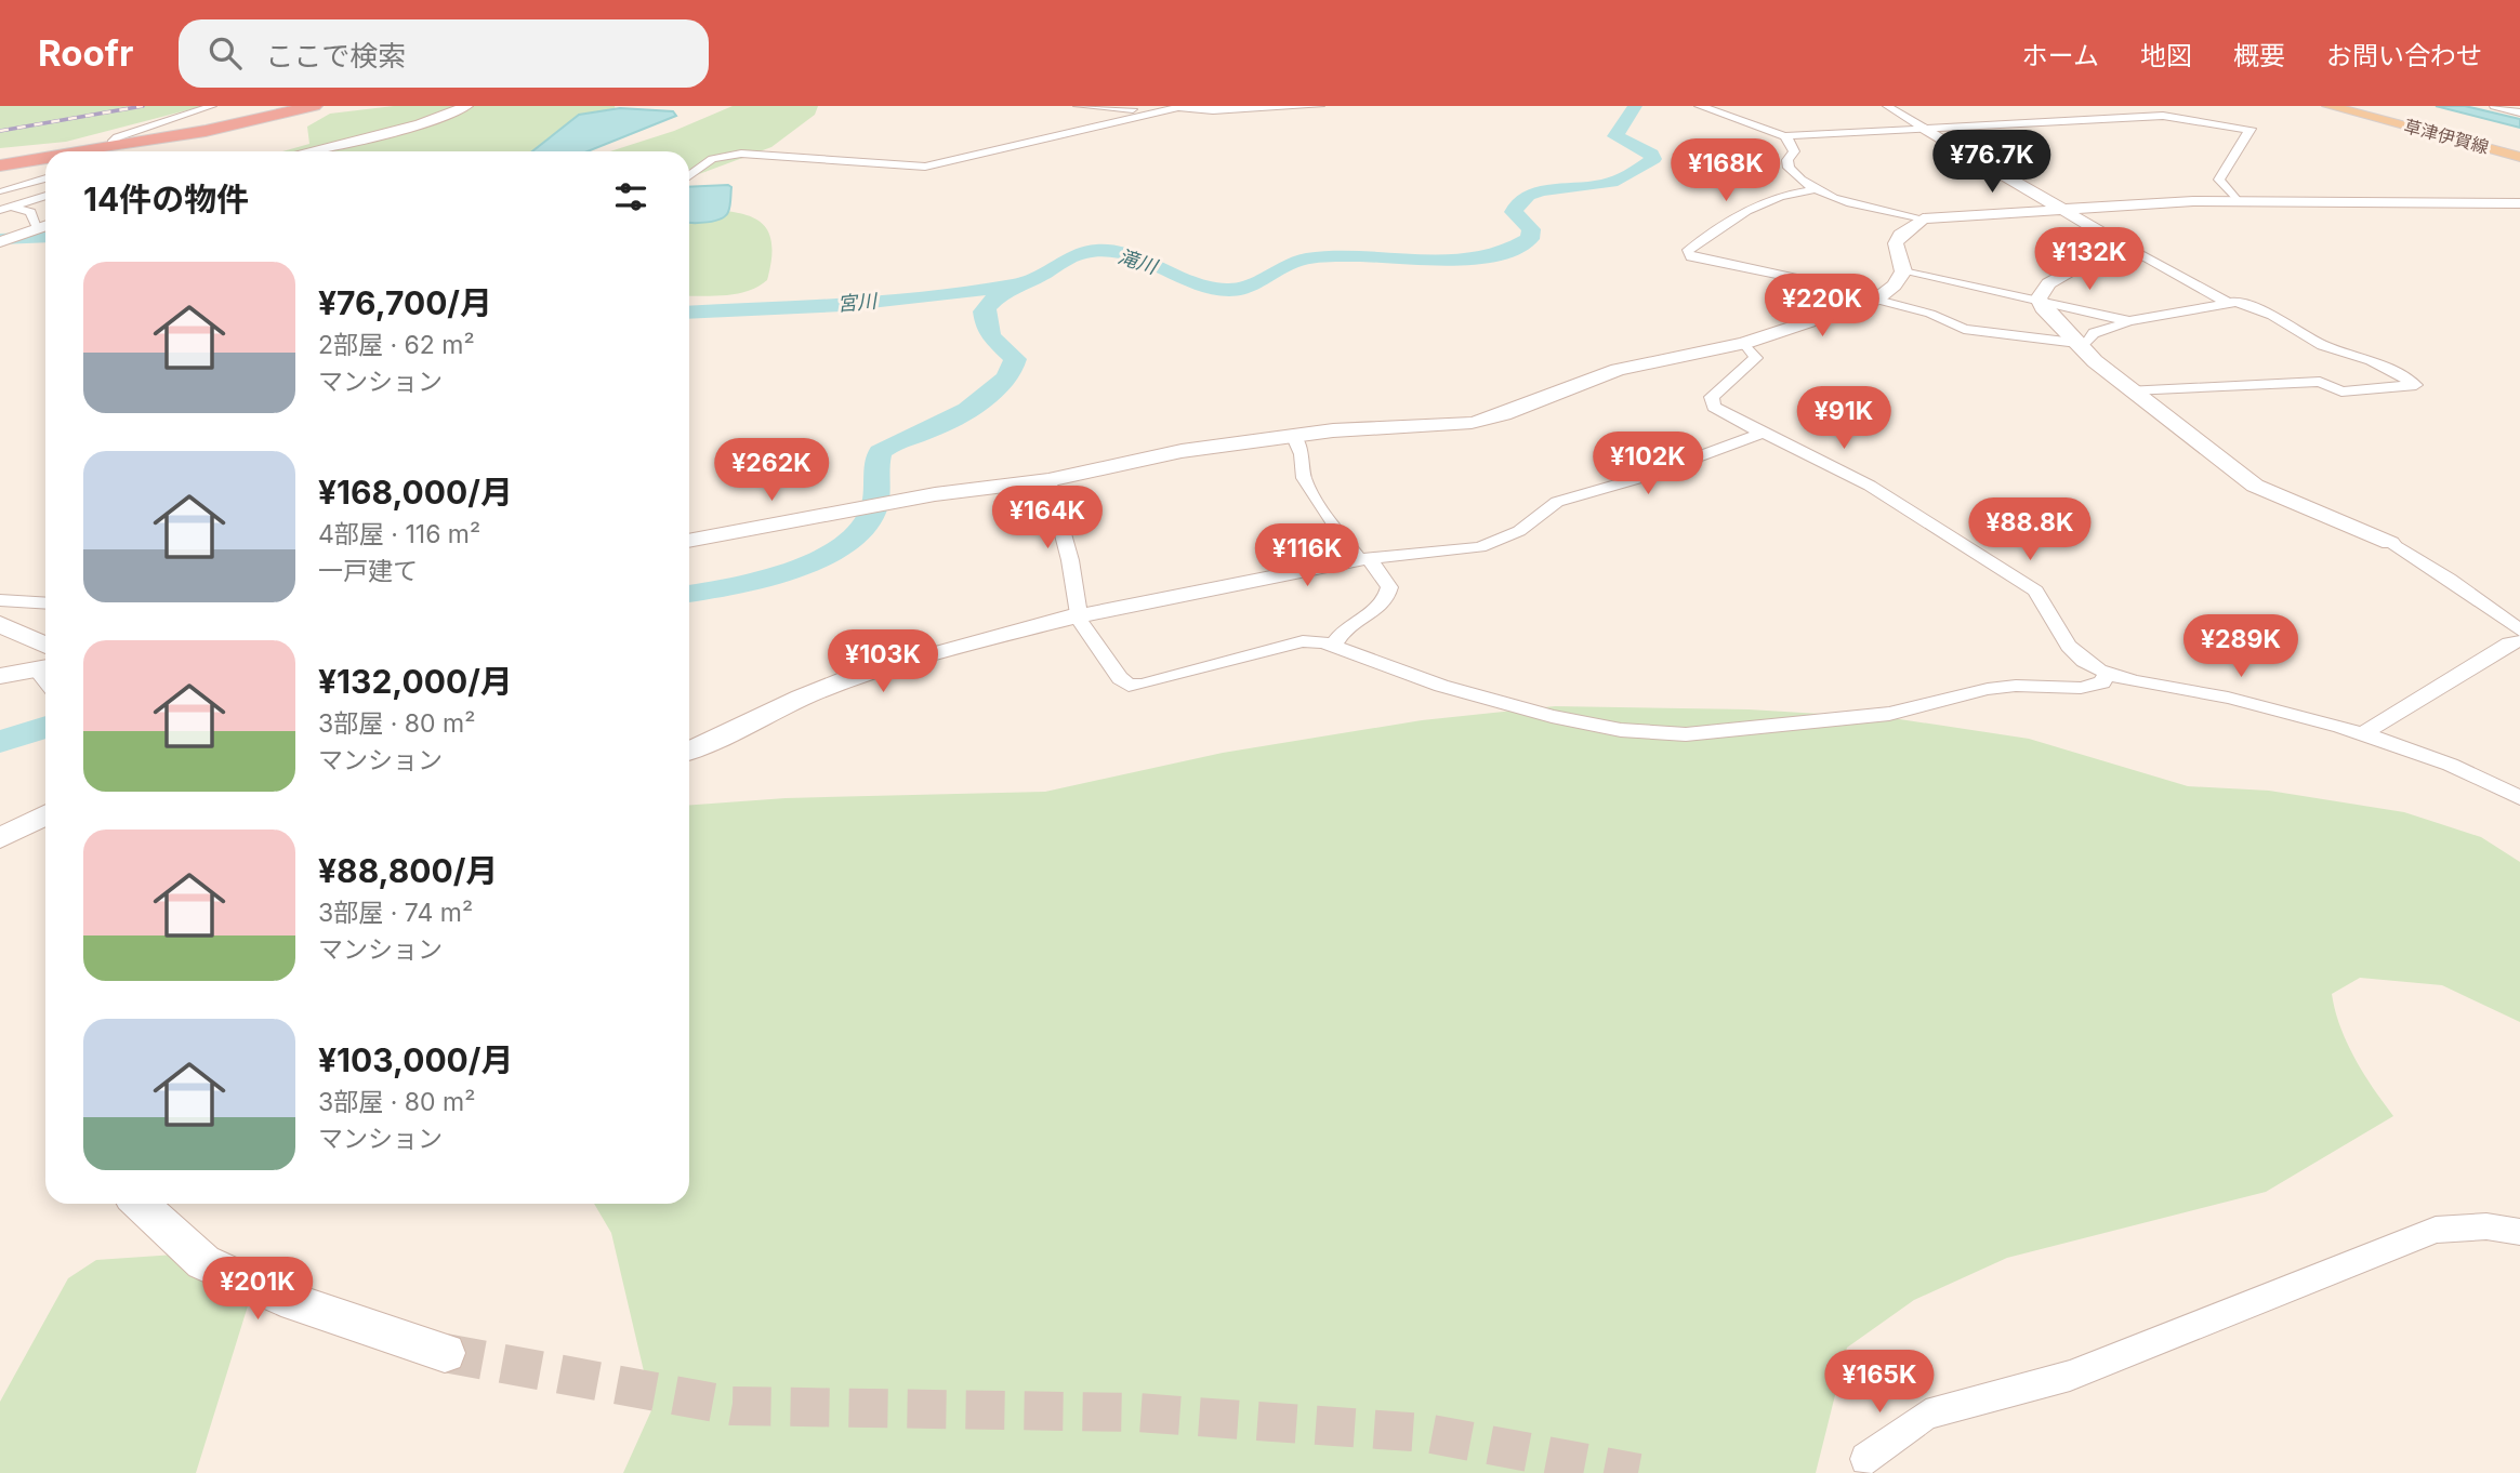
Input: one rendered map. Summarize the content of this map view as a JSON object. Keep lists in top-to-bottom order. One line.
{"streets":{"main road":["草津伊賀線"]},"water":["滝川","宮川"],"page":{"header":"Roofr","search":"ここで検索","nav":["ホーム","地図","概要","お問い合わせ"],"price":["¥76.7K","¥168K","¥132K","¥220K","¥91K","¥102K","¥262K","¥164K","¥88.8K","¥116K","¥289K","¥103K","¥201K","¥165K"],"heading":"14件の物件","list":[{"name":"¥76,700/月","note":"2部屋 · 62 m² · マンション"},{"name":"¥168,000/月","note":"4部屋 · 116 m² · 一戸建て"},{"name":"¥132,000/月","note":"3部屋 · 80 m² · マンション"},{"name":"¥88,800/月","note":"3部屋 · 74 m² · マンション"},{"name":"¥103,000/月","note":"3部屋 · 80 m² · マンション"}]}}
